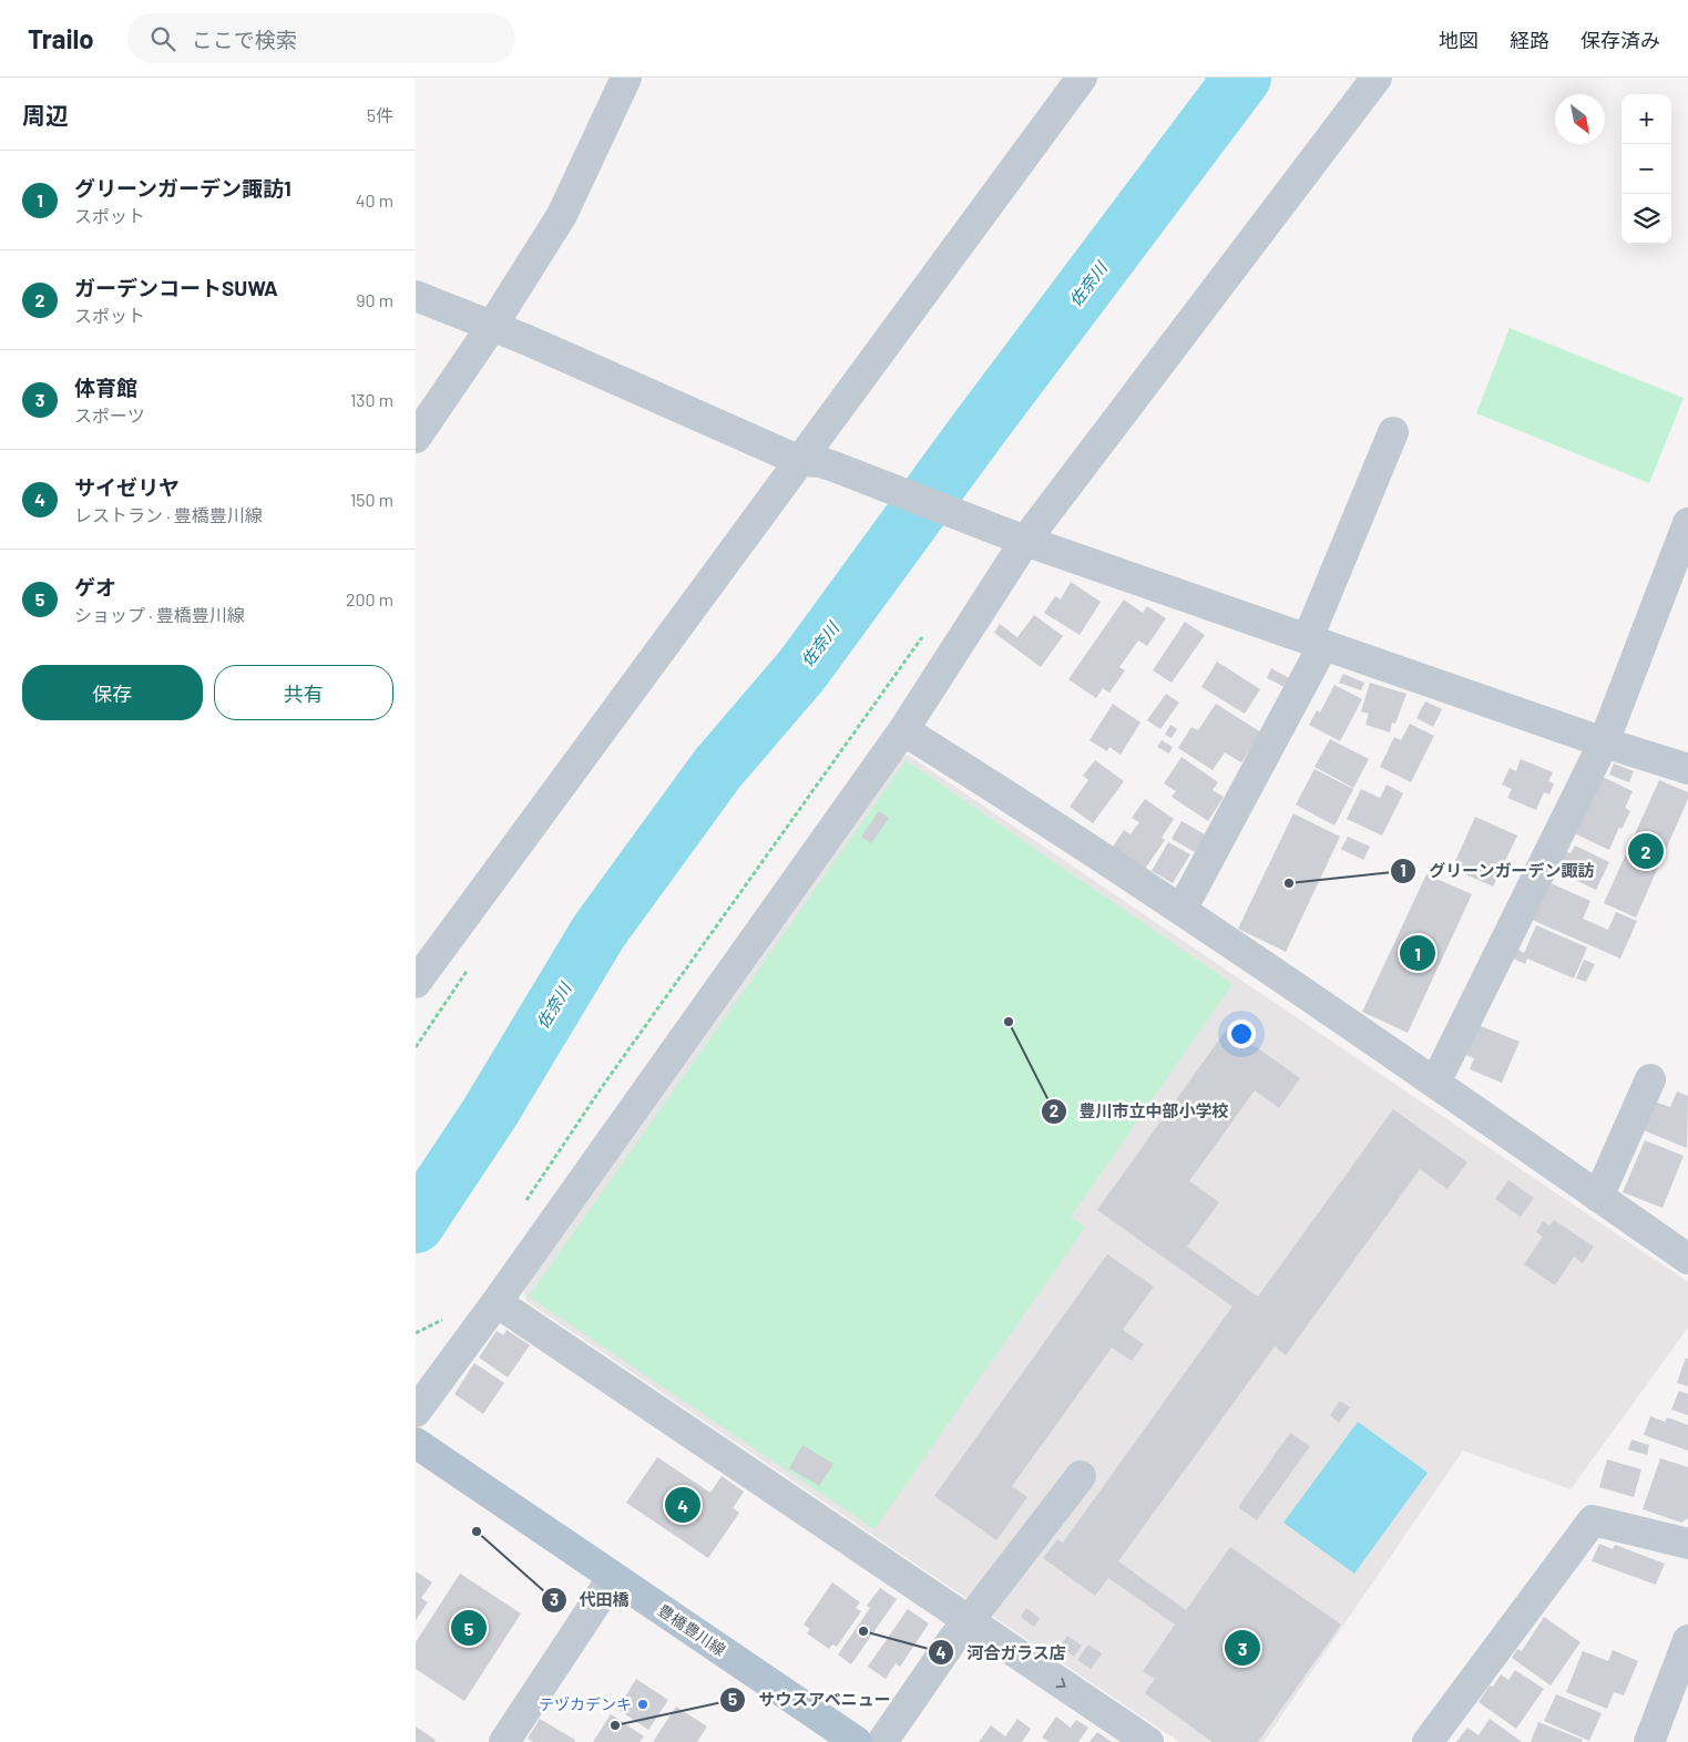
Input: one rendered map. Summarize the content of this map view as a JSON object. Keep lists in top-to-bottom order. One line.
{"streets":{"main road":["豊橋豊川線"]},"water":["佐奈川"],"places":["グリーンガーデン諏訪","豊川市立中部小学校","代田橋","河合ガラス店","テヅカデンキ","サウスアベニュー"],"north":"bottom right","page":{"header":"Trailo","search":"ここで検索","nav":["地図","経路","保存済み"],"heading":["周辺","5件"],"map_buttons":["+","−"],"list":[{"mark":"1","name":"グリーンガーデン諏訪1","note":"スポット","value":"40 m"},{"mark":"2","name":"ガーデンコートSUWA","note":"スポット","value":"90 m"},{"mark":"3","name":"体育館","note":"スポーツ","value":"130 m"},{"mark":"4","name":"サイゼリヤ","note":"レストラン · 豊橋豊川線","value":"150 m"},{"mark":"5","name":"ゲオ","note":"ショップ · 豊橋豊川線","value":"200 m"}],"buttons":["保存","共有"],"pins":["2","1","4","5","3"]}}
